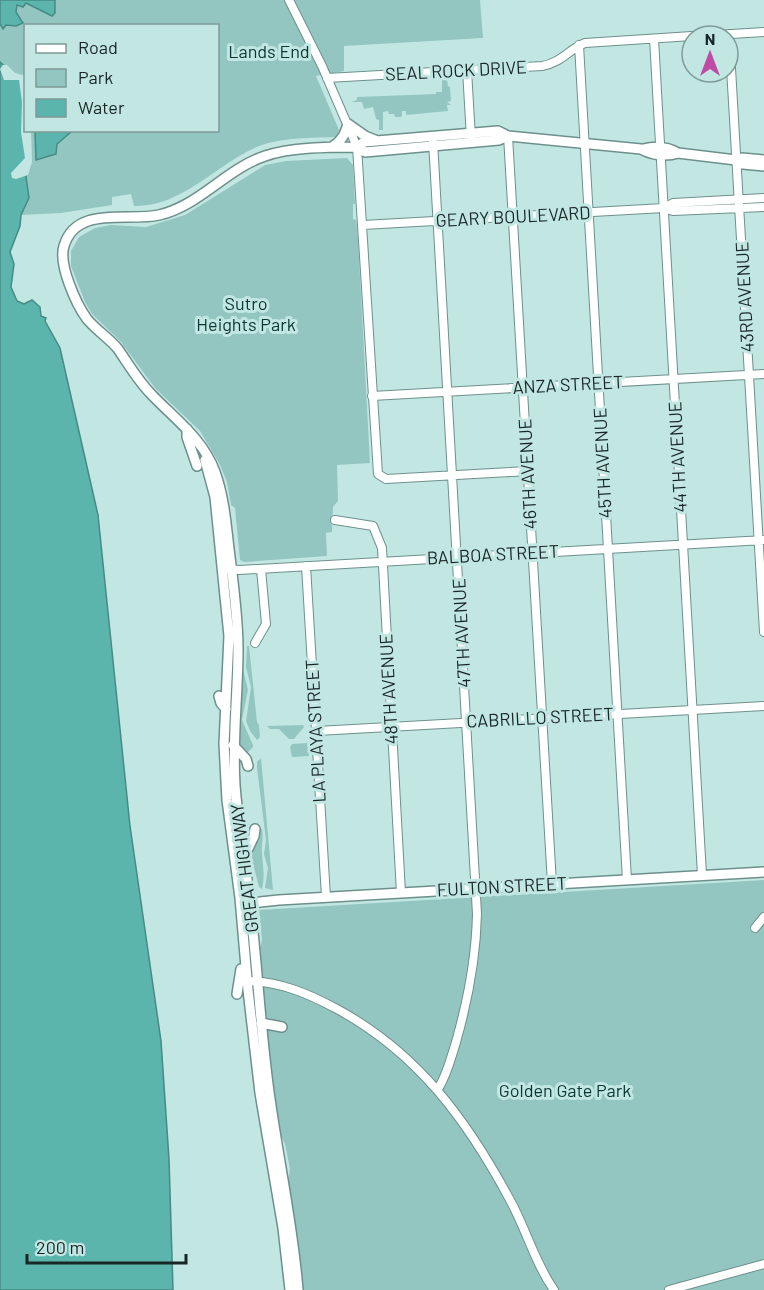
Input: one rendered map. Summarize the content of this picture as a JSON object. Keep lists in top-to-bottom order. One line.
{"streets":{"main road":["GREAT HIGHWAY","FULTON STREET"],"street":["SEAL ROCK DRIVE","GEARY BOULEVARD","43RD AVENUE","ANZA STREET","44TH AVENUE","45TH AVENUE","46TH AVENUE","BALBOA STREET","47TH AVENUE","48TH AVENUE","CABRILLO STREET","LA PLAYA STREET"]},"crossings":[["SEAL ROCK DRIVE","45TH AVENUE"],["GEARY BOULEVARD","43RD AVENUE"],["GEARY BOULEVARD","44TH AVENUE"],["GEARY BOULEVARD","45TH AVENUE"],["GEARY BOULEVARD","46TH AVENUE"],["GEARY BOULEVARD","47TH AVENUE"],["43RD AVENUE","ANZA STREET"],["43RD AVENUE","BALBOA STREET"],["ANZA STREET","44TH AVENUE"],["ANZA STREET","45TH AVENUE"],["ANZA STREET","46TH AVENUE"],["ANZA STREET","47TH AVENUE"],["44TH AVENUE","BALBOA STREET"],["44TH AVENUE","CABRILLO STREET"],["44TH AVENUE","FULTON STREET"],["45TH AVENUE","BALBOA STREET"],["45TH AVENUE","CABRILLO STREET"],["45TH AVENUE","FULTON STREET"],["46TH AVENUE","BALBOA STREET"],["46TH AVENUE","CABRILLO STREET"],["46TH AVENUE","FULTON STREET"],["BALBOA STREET","47TH AVENUE"],["BALBOA STREET","48TH AVENUE"],["BALBOA STREET","LA PLAYA STREET"],["BALBOA STREET","GREAT HIGHWAY"],["47TH AVENUE","CABRILLO STREET"],["47TH AVENUE","FULTON STREET"],["48TH AVENUE","CABRILLO STREET"],["48TH AVENUE","FULTON STREET"],["CABRILLO STREET","LA PLAYA STREET"],["LA PLAYA STREET","FULTON STREET"],["GREAT HIGHWAY","FULTON STREET"]],"parks":["Lands End","Sutro Heights Park","Golden Gate Park"],"legend":["Road","Park","Water"],"scale_bar":"200 m","north":"top"}
